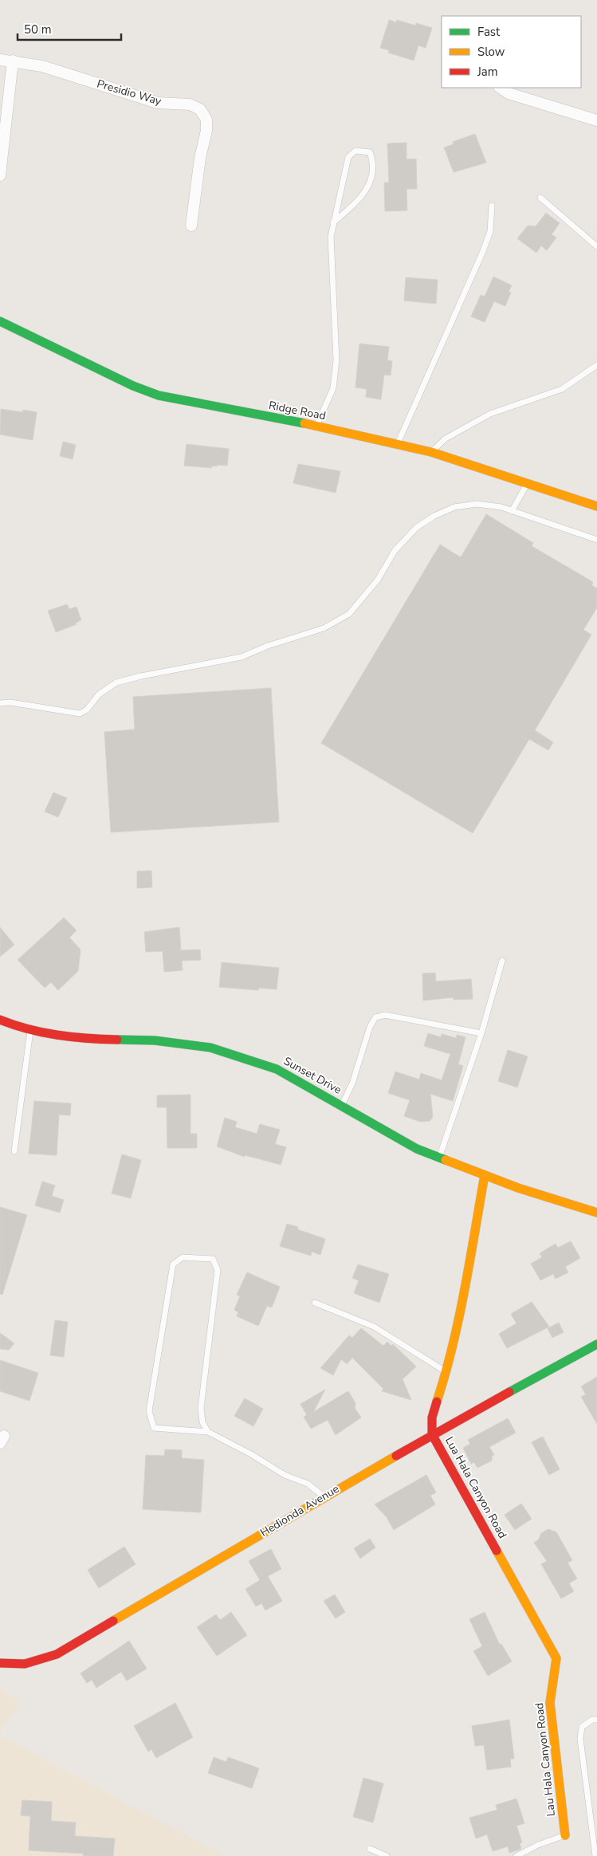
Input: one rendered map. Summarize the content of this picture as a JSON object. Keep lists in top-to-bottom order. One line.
{"streets":{"street":["Presidio Way","Ridge Road","Sunset Drive","Lua Hala Canyon Road","Hedionda Avenue","Lau Hala Canyon Road"]},"crossings":[["Sunset Drive","Lua Hala Canyon Road"],["Lua Hala Canyon Road","Hedionda Avenue"],["Lua Hala Canyon Road","Lau Hala Canyon Road"]],"legend":["Fast","Slow","Jam"],"scale_bar":"50 m"}
